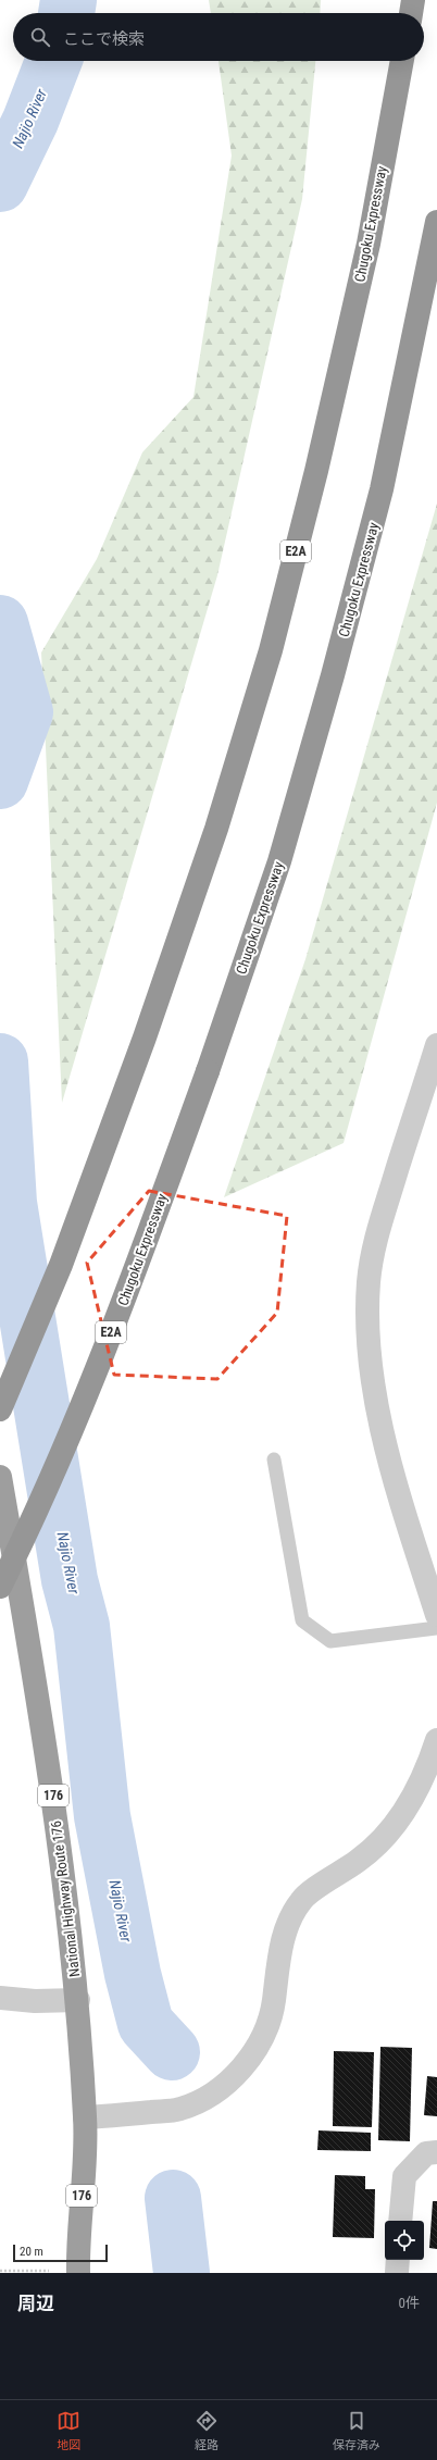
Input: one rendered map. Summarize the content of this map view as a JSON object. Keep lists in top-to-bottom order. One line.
{"streets":{"highway":["Chugoku Expressway","E2A","176","National Highway Route 176"]},"water":["Najio River"],"scale_bar":"20 m","page":{"search":"ここで検索","scale":"20 m","heading":["周辺","0件"],"nav":["地図","経路","保存済み"]}}
